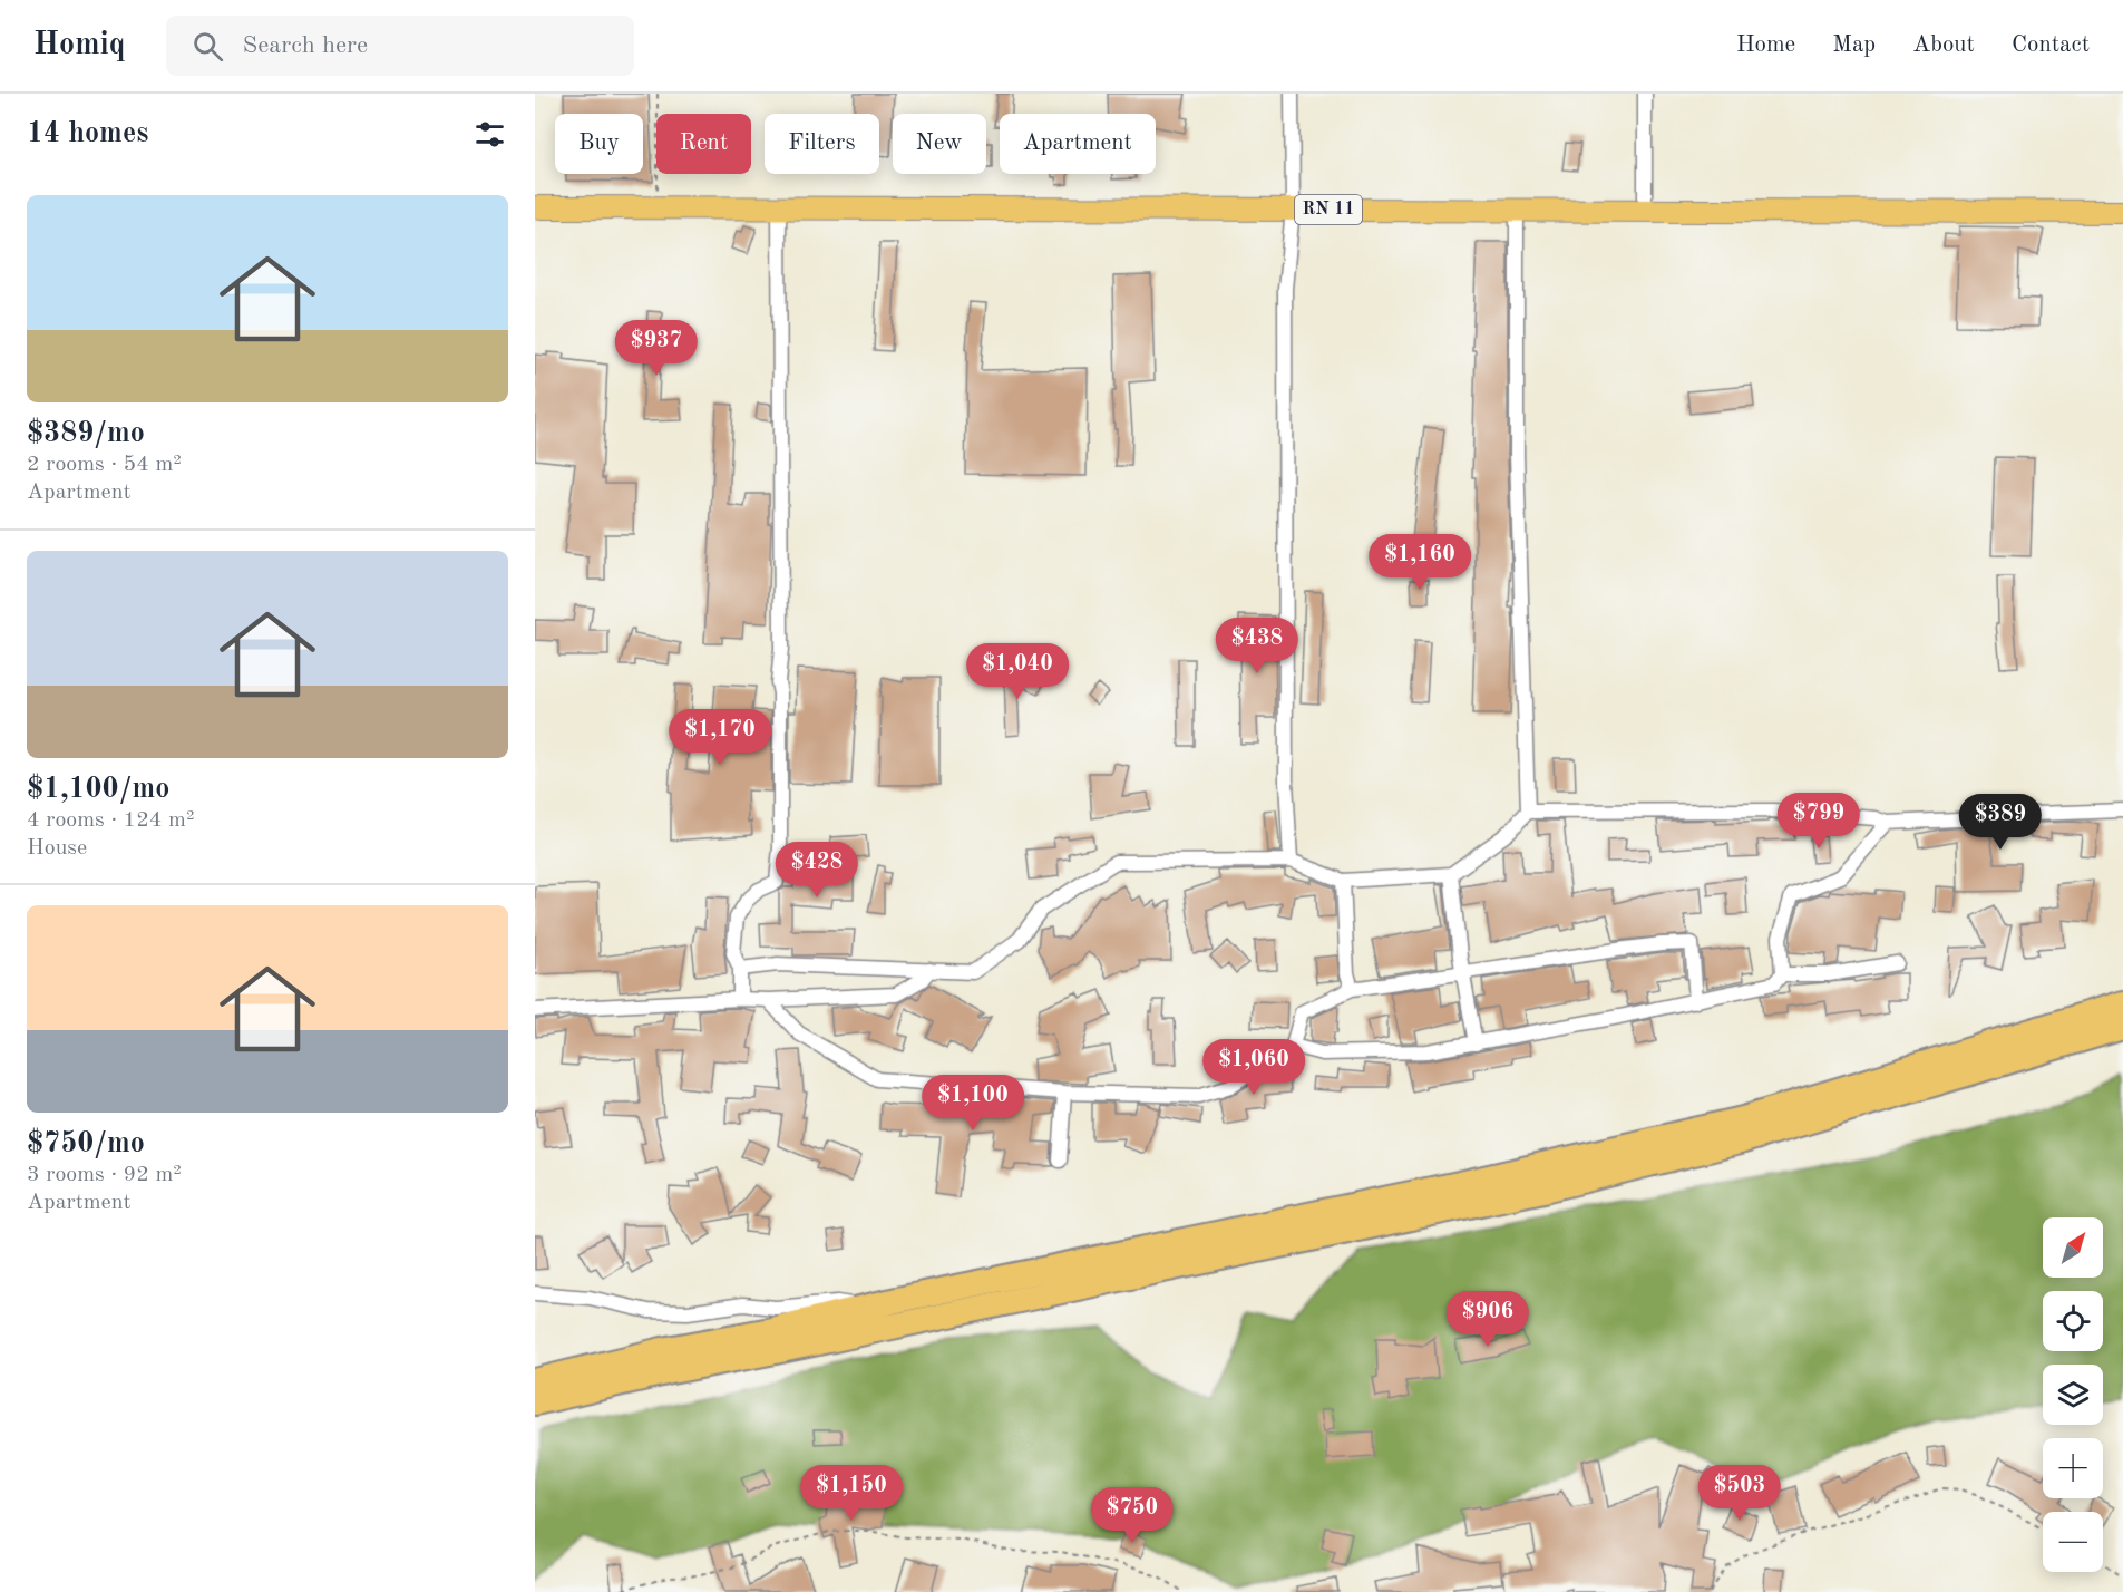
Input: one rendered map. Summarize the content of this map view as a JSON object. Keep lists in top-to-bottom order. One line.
{"streets":{"main road":["RN 11"]},"north":"top right","page":{"header":"Homiq","search":"Search here","nav":["Home","Map","About","Contact"],"heading":"14 homes","chip":["Buy","Rent","Filters","New","Apartment"],"list":[{"name":"$389/mo","note":"2 rooms · 54 m² · Apartment"},{"name":"$1,100/mo","note":"4 rooms · 124 m² · House"},{"name":"$750/mo","note":"3 rooms · 92 m² · Apartment"}],"price":["$937","$1,160","$438","$1,040","$1,170","$799","$389","$428","$1,060","$1,100","$906","$1,150","$503","$750"],"map_buttons":["+","−"]}}
